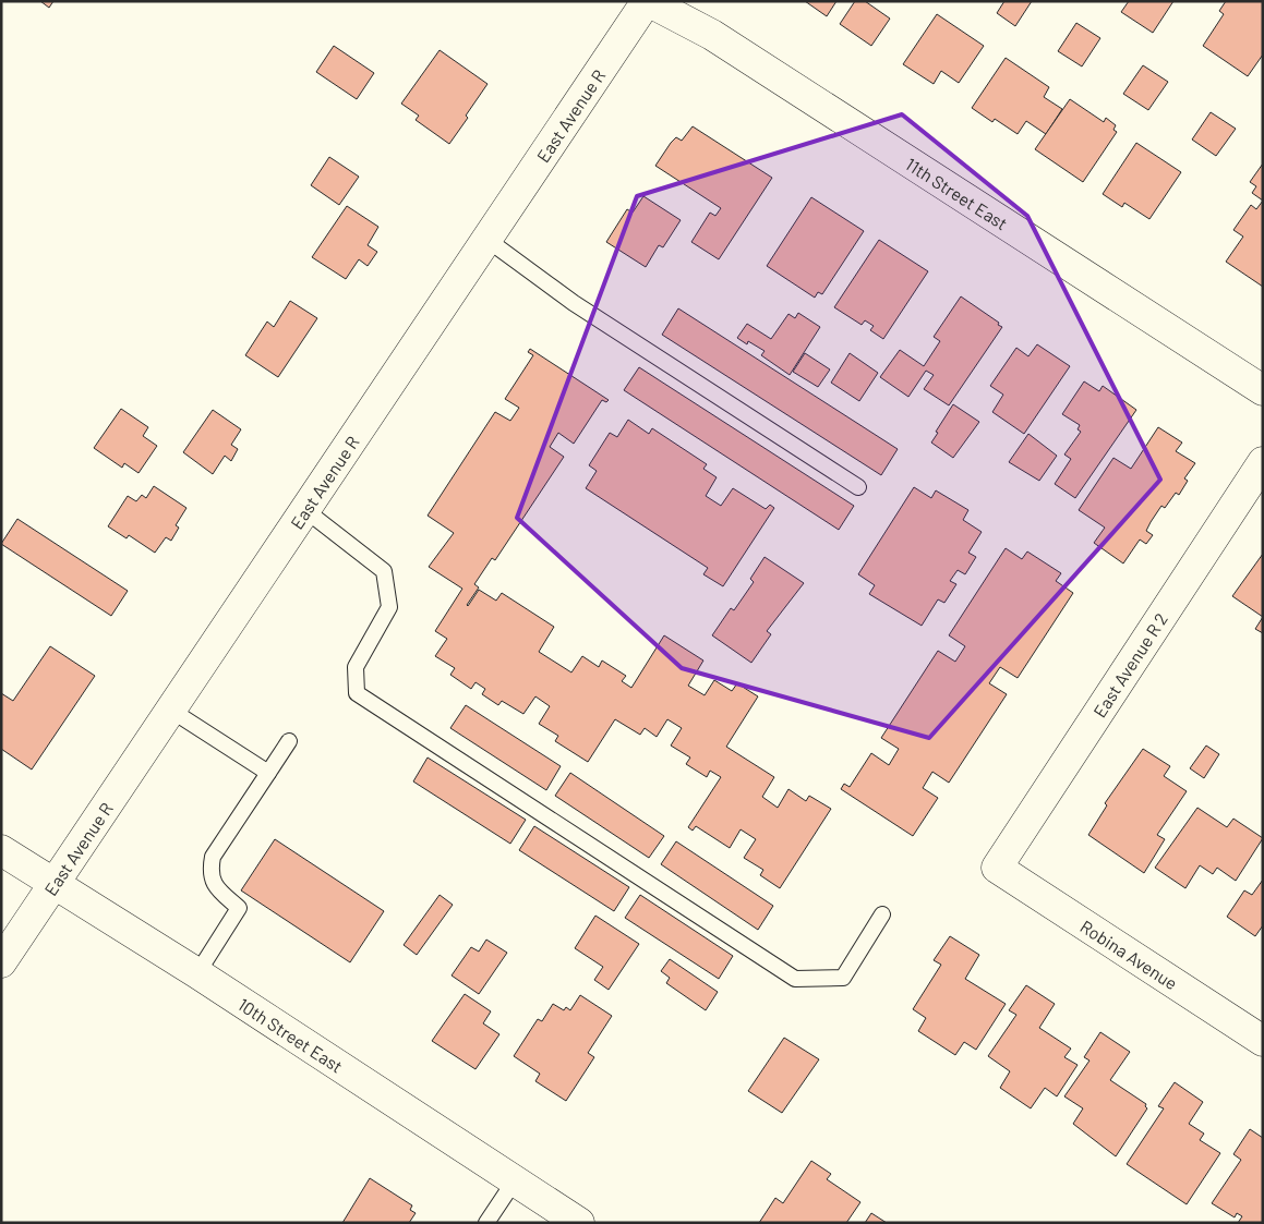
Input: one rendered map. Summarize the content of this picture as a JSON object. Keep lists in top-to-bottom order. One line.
{"streets":{"main road":["East Avenue R","11th Street East","East Avenue R 2","Robina Avenue","10th Street East"]},"crossings":[["East Avenue R","11th Street East"],["East Avenue R","10th Street East"],["East Avenue R 2","Robina Avenue"]]}
